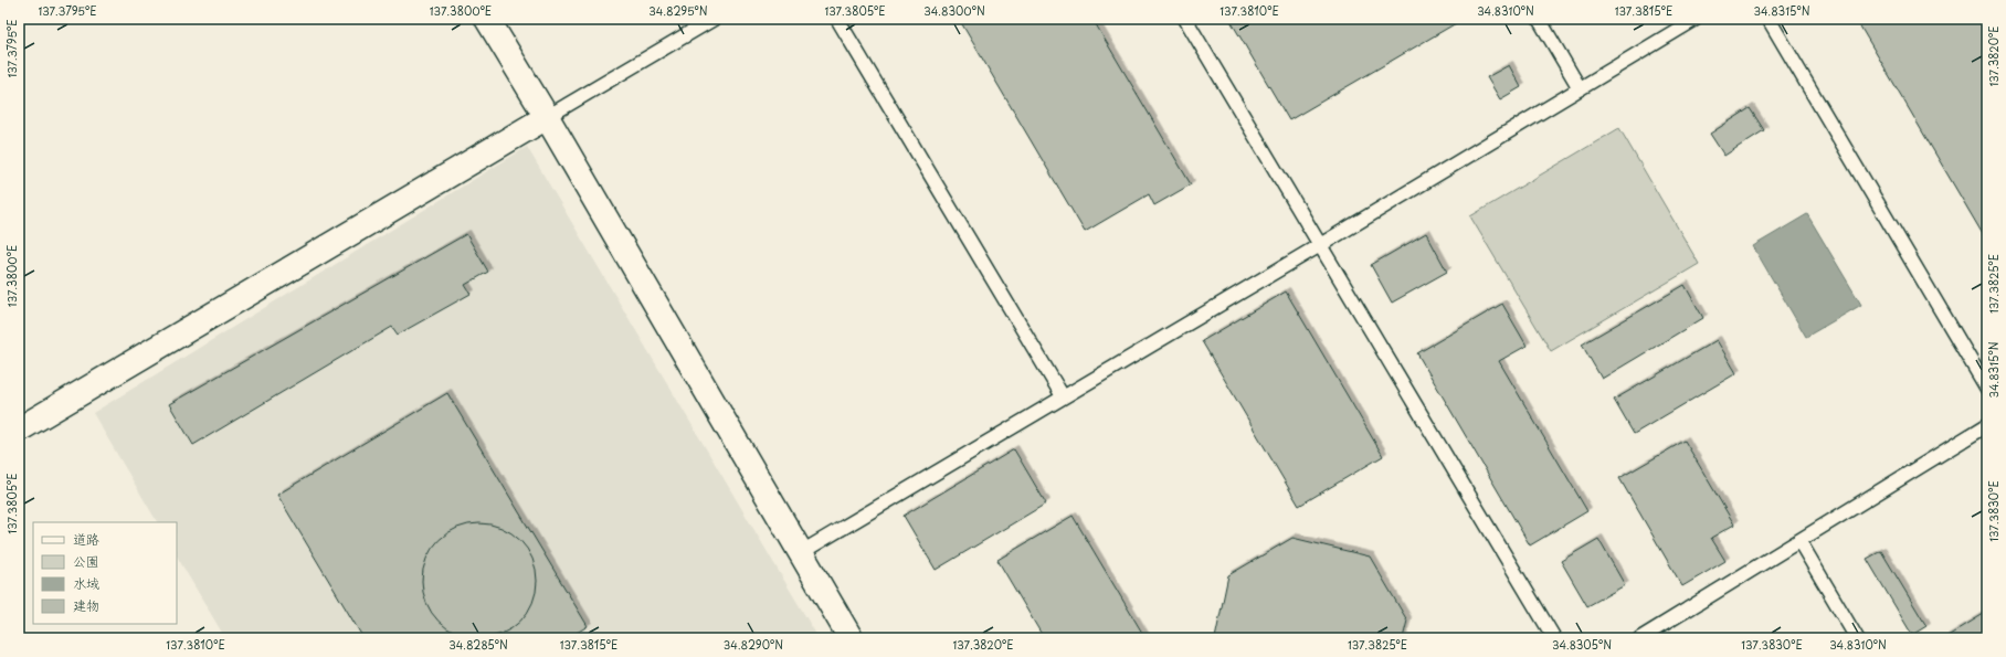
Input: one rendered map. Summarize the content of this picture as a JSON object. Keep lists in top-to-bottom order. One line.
{"legend":["道路","公園","水域","建物"],"coordinates":["137.3795°E","137.3800°E","34.8295°N","137.3805°E","34.8300°N","137.3810°E","34.8310°N","137.3815°E","34.8315°N","137.3820°E","137.3825°E","137.3830°E","34.8285°N","34.8290°N","34.8305°N"]}
